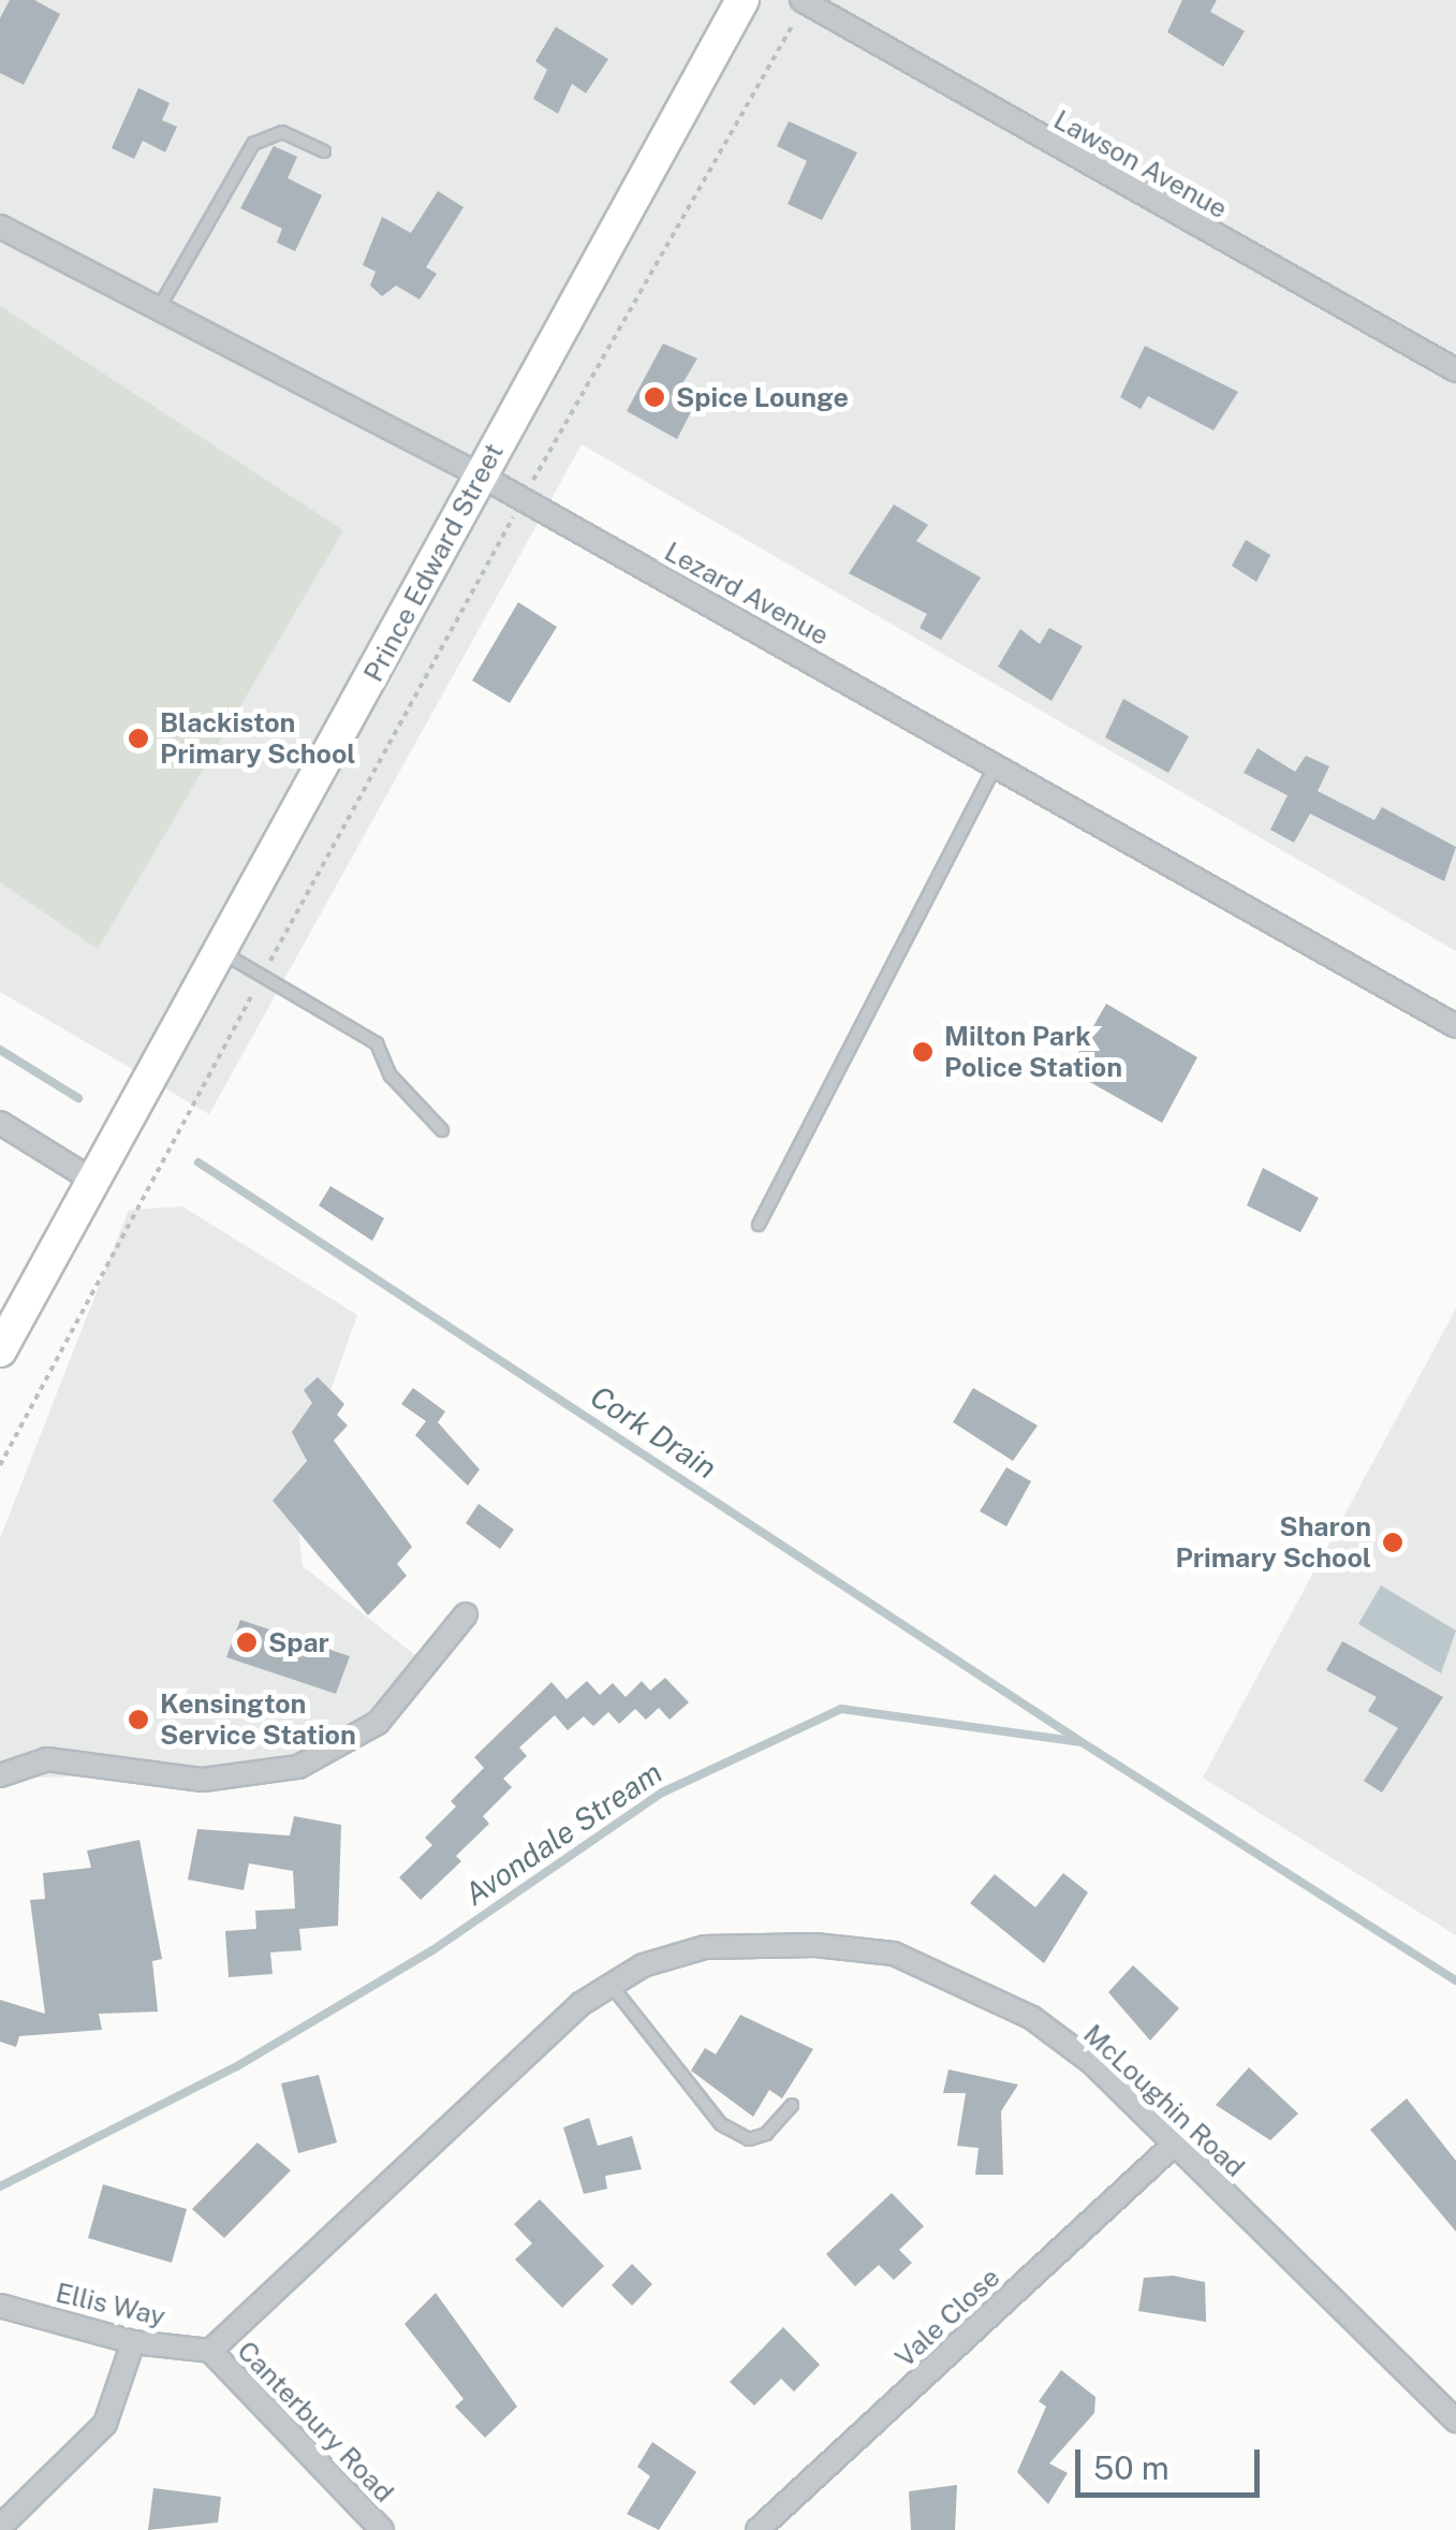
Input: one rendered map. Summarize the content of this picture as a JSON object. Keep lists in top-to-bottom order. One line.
{"streets":{"main road":["Prince Edward Street"],"street":["Lawson Avenue","Lezard Avenue","McLoughin Road","Ellis Way","Vale Close","Canterbury Road"]},"crossings":[["Prince Edward Street","Lezard Avenue"],["McLoughin Road","Ellis Way"],["McLoughin Road","Vale Close"],["McLoughin Road","Canterbury Road"],["Ellis Way","Canterbury Road"]],"water":["Cork Drain","Avondale Stream"],"places":["Spice Lounge","Blackiston Primary School","Milton Park Police Station","Sharon Primary School","Spar","Kensington Service Station"],"scale_bar":"50 m"}
